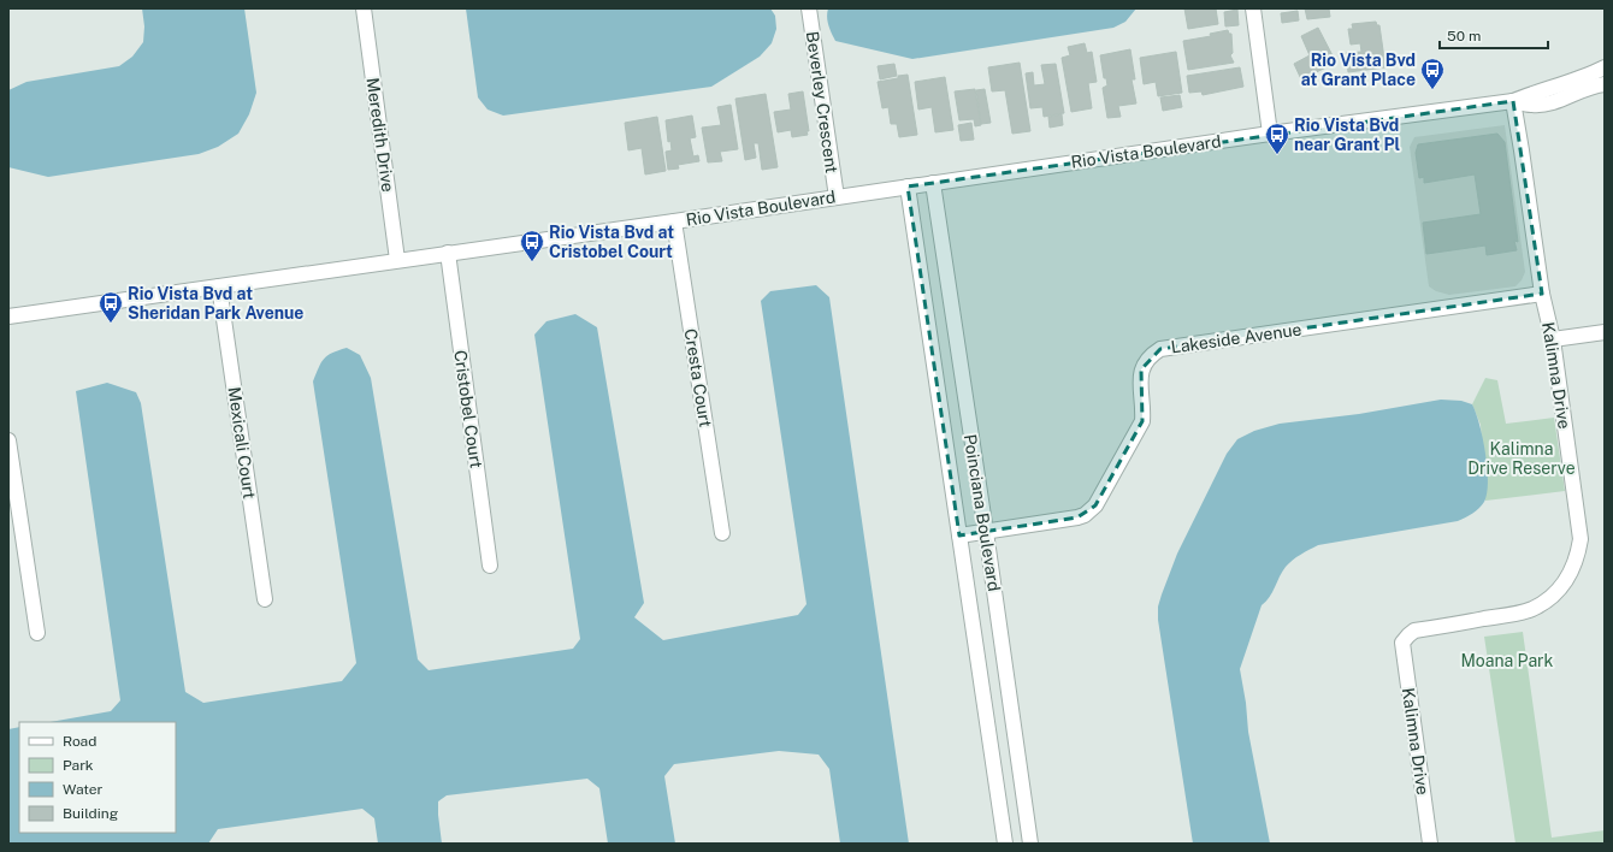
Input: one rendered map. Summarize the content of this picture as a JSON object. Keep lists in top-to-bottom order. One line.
{"streets":{"street":["Beverley Crescent","Meredith Drive","Rio Vista Boulevard","Lakeside Avenue","Kalimna Drive","Cresta Court","Cristobel Court","Mexicali Court","Poinciana Boulevard"]},"crossings":[["Beverley Crescent","Rio Vista Boulevard"],["Meredith Drive","Rio Vista Boulevard"],["Rio Vista Boulevard","Kalimna Drive"],["Rio Vista Boulevard","Cresta Court"],["Rio Vista Boulevard","Cristobel Court"],["Rio Vista Boulevard","Mexicali Court"],["Rio Vista Boulevard","Poinciana Boulevard"],["Lakeside Avenue","Kalimna Drive"],["Lakeside Avenue","Poinciana Boulevard"]],"parks":["Kalimna Drive Reserve","Moana Park"],"places":{"bus stop":["Rio Vista Bvd at Grant Place","Rio Vista Bvd near Grant Pl","Rio Vista Bvd at Cristobel Court","Rio Vista Bvd at Sheridan Park Avenue"]},"legend":["Road","Park","Water","Building"],"scale_bar":"50 m"}
